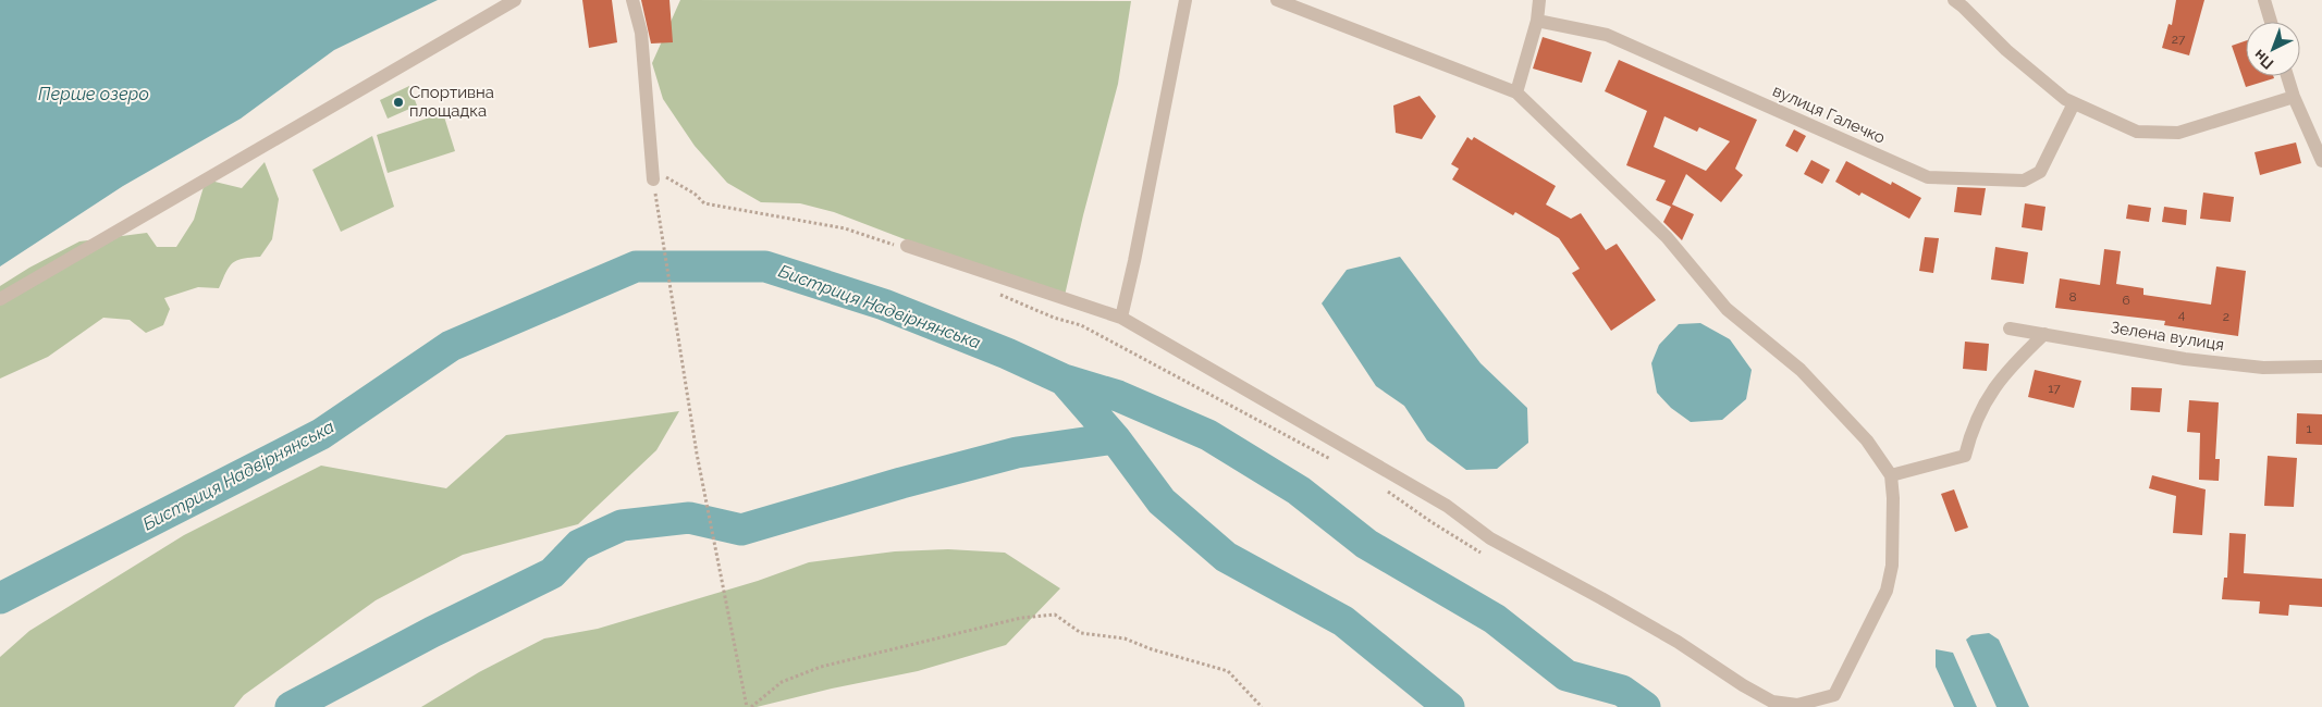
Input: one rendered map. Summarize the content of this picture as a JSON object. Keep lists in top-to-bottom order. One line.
{"streets":{"street":["вулиця Галечко","Зелена вулиця"]},"water":["Перше озеро","Бистриця Надвірнянська"],"places":["Спортивна площадка"],"house_numbers":["27","8","6","4","2","17","1"],"north":"bottom left"}
